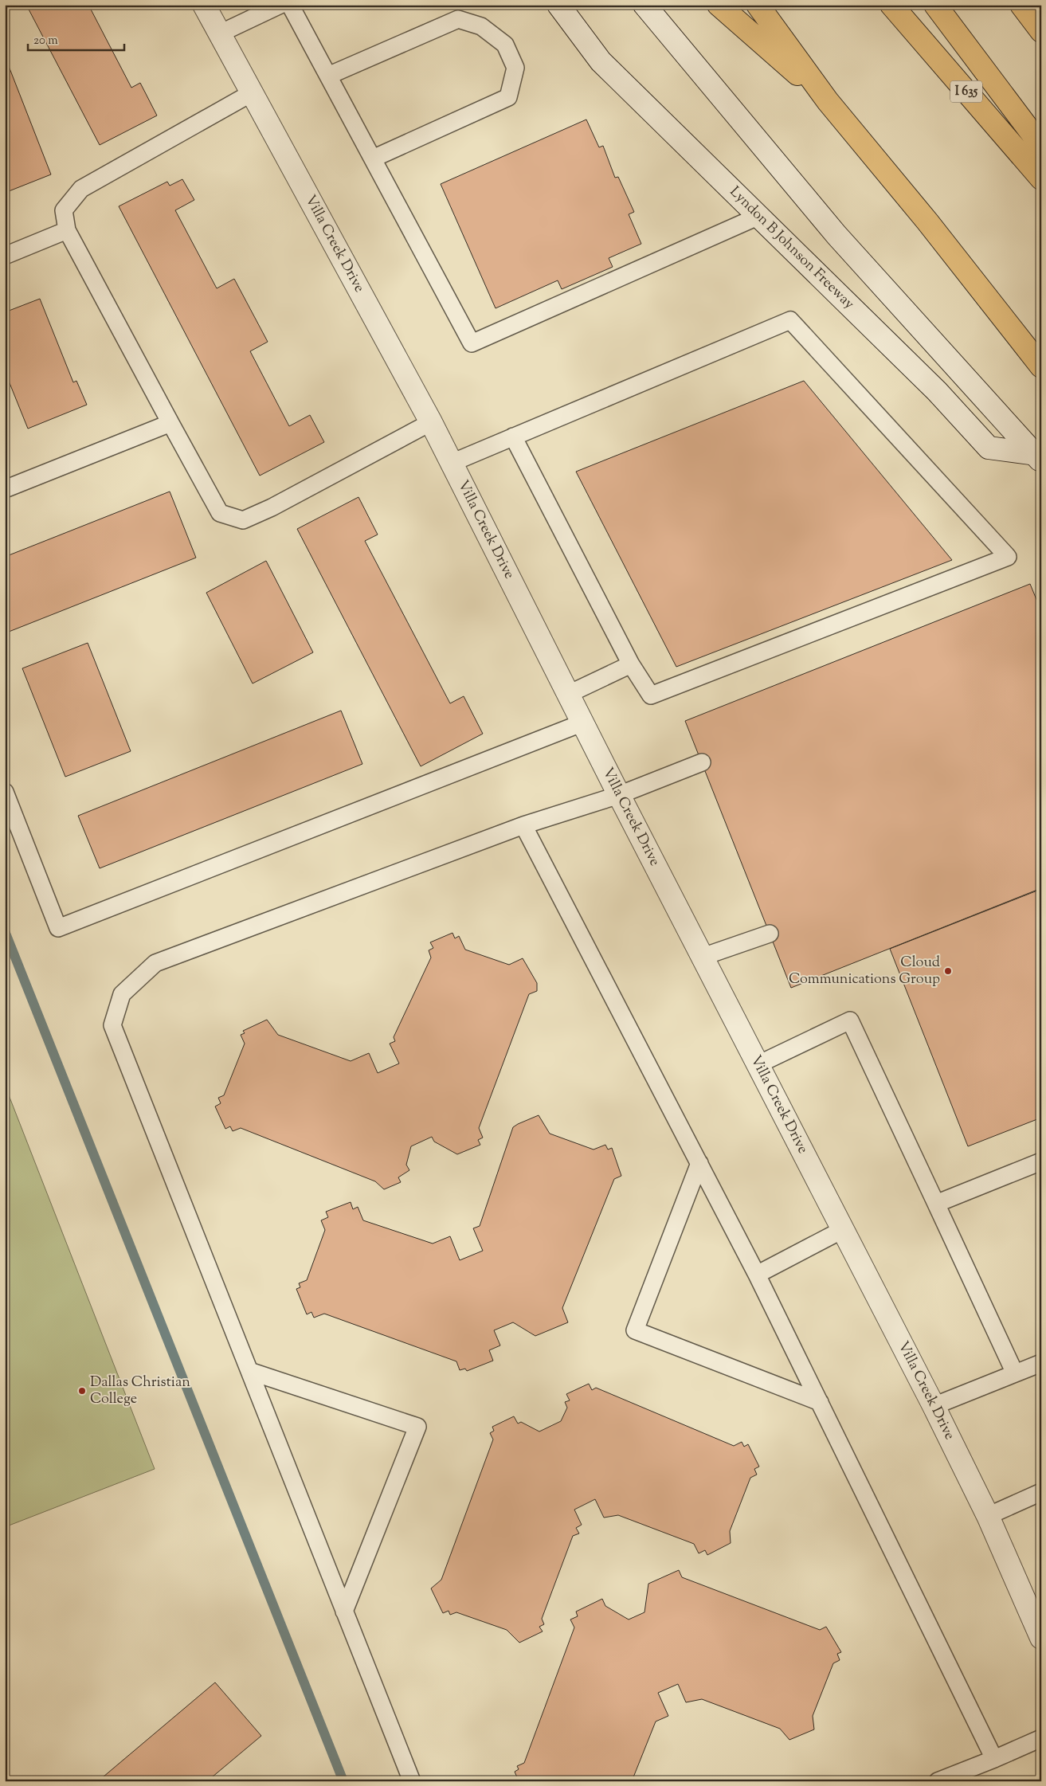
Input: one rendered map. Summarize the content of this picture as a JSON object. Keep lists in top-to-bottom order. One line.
{"streets":{"highway":["I 635"],"street":["Villa Creek Drive","Lyndon B Johnson Freeway"]},"places":["Cloud Communications Group","Dallas Christian College"],"scale_bar":"20 m"}
